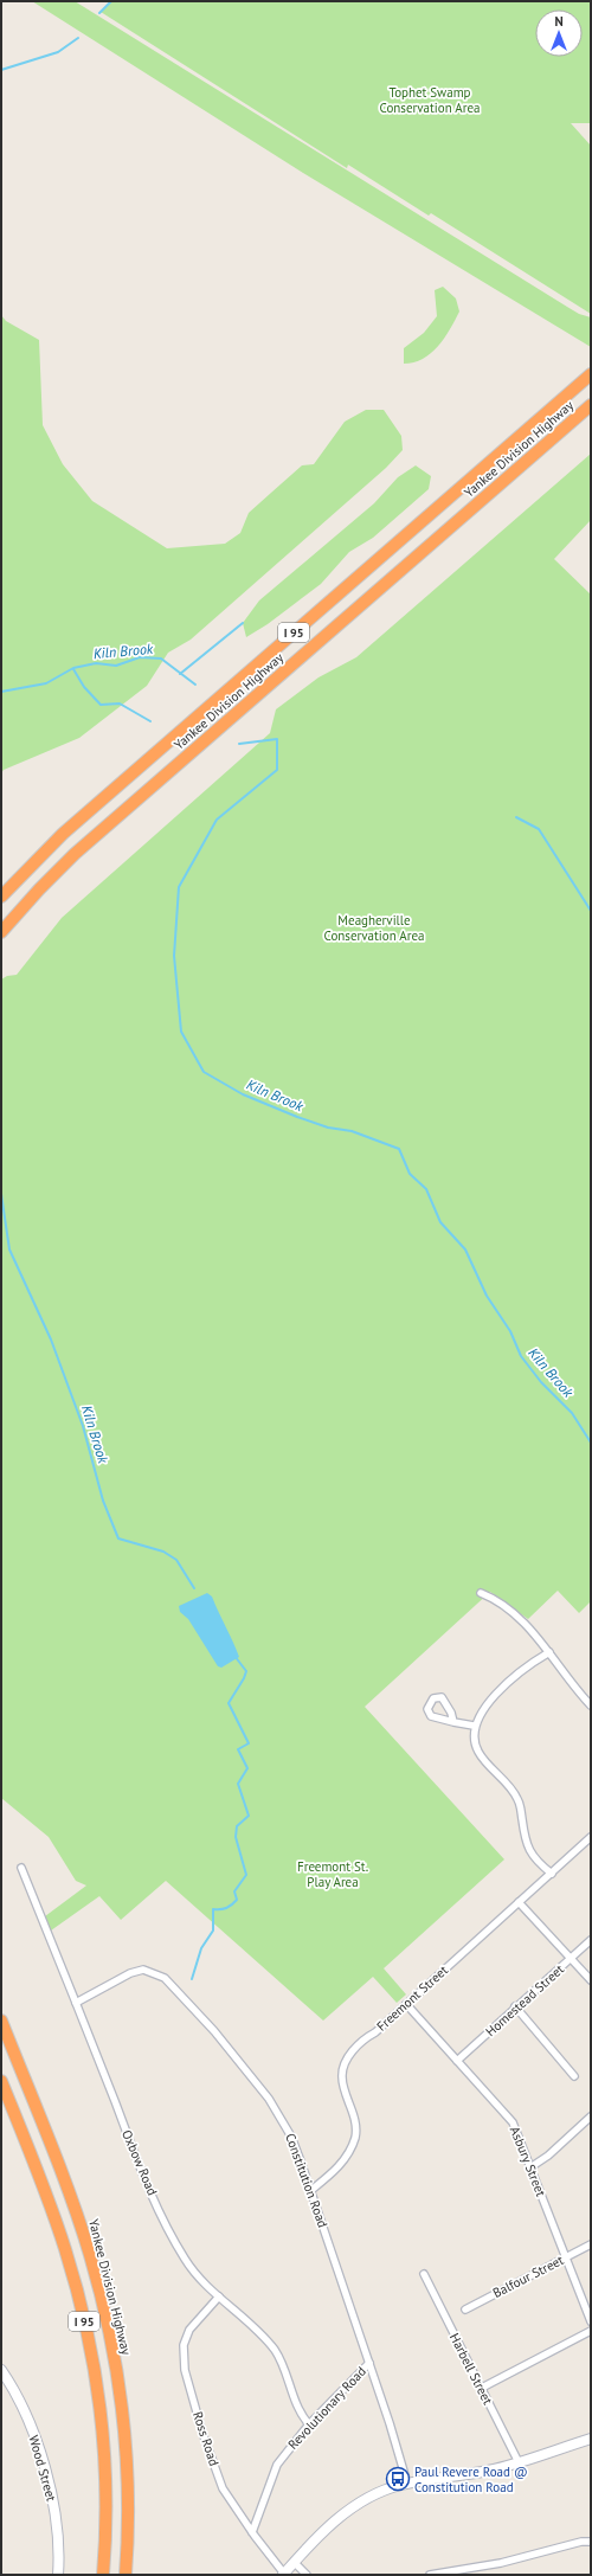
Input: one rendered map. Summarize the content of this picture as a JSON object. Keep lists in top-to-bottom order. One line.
{"streets":{"highway":["Yankee Division Highway","I 95"],"street":["Freemont Street","Homestead Street","Asbury Street","Oxbow Road","Constitution Road","Balfour Street","Harbell Street","Revolutionary Road","Ross Road","Wood Street"]},"crossings":[["Freemont Street","Asbury Street"],["Freemont Street","Constitution Road"],["Homestead Street","Asbury Street"],["Asbury Street","Balfour Street"],["Oxbow Road","Constitution Road"],["Oxbow Road","Revolutionary Road"],["Oxbow Road","Ross Road"],["Constitution Road","Revolutionary Road"],["Revolutionary Road","Ross Road"]],"water":["Kiln Brook"],"parks":["Tophet Swamp Conservation Area","Meagherville Conservation Area","Freemont St. Play Area"],"places":{"bus stop":["Paul Revere Road @ Constitution Road"]},"north":"top"}
